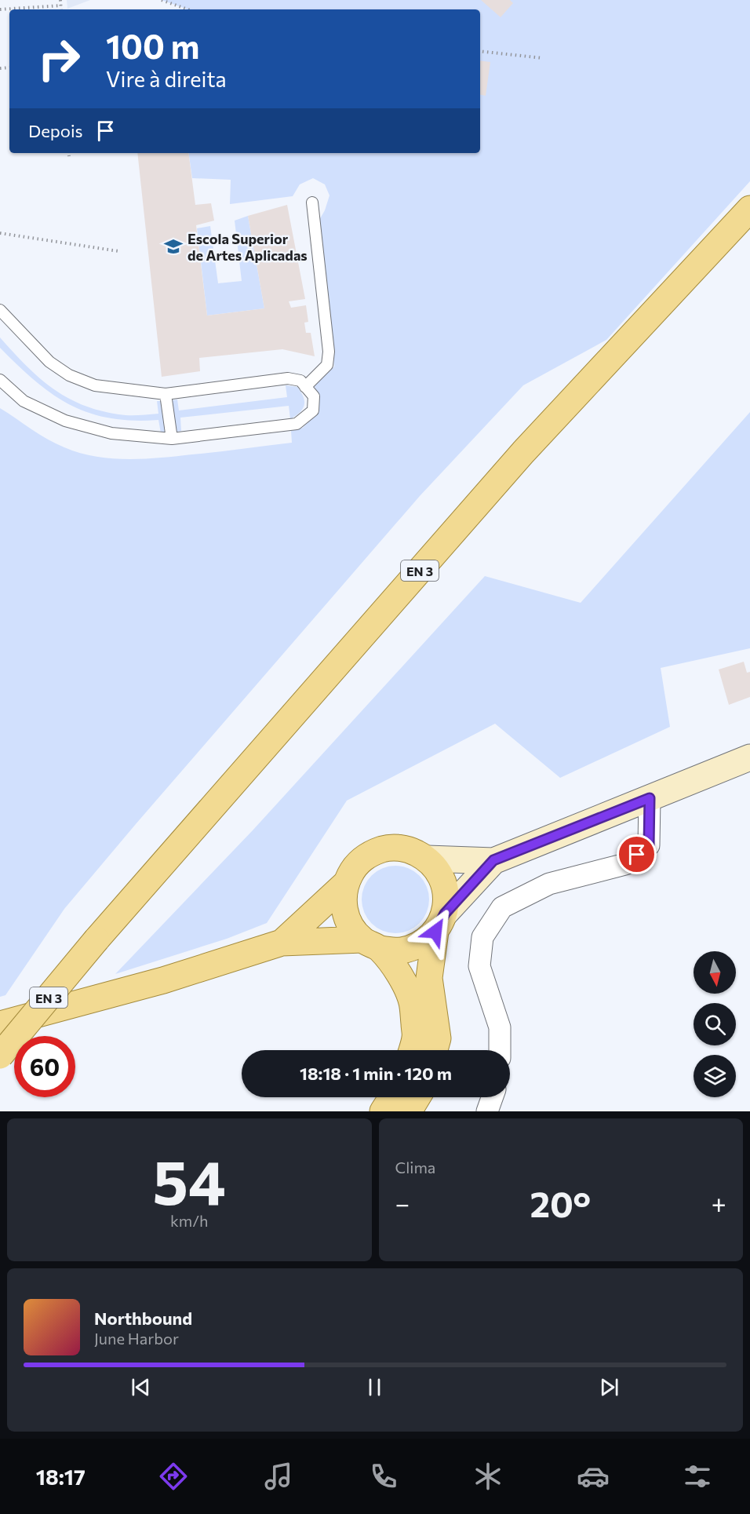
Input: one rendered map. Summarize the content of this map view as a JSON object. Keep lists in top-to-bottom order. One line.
{"streets":{"main road":["EN 3"]},"places":{"school or university":["Escola Superior de Artes Aplicadas"]},"north":"bottom","page":{"turn":["100 m","Vire à direita"],"then":"Depois","limit":"60","trip":"18:18 · 1 min · 120 m","tile":[["54","km/h"],"Clima"],"heat":["−","20°","+"],"song":["Northbound","June Harbor"],"tabs":"18:17"}}
